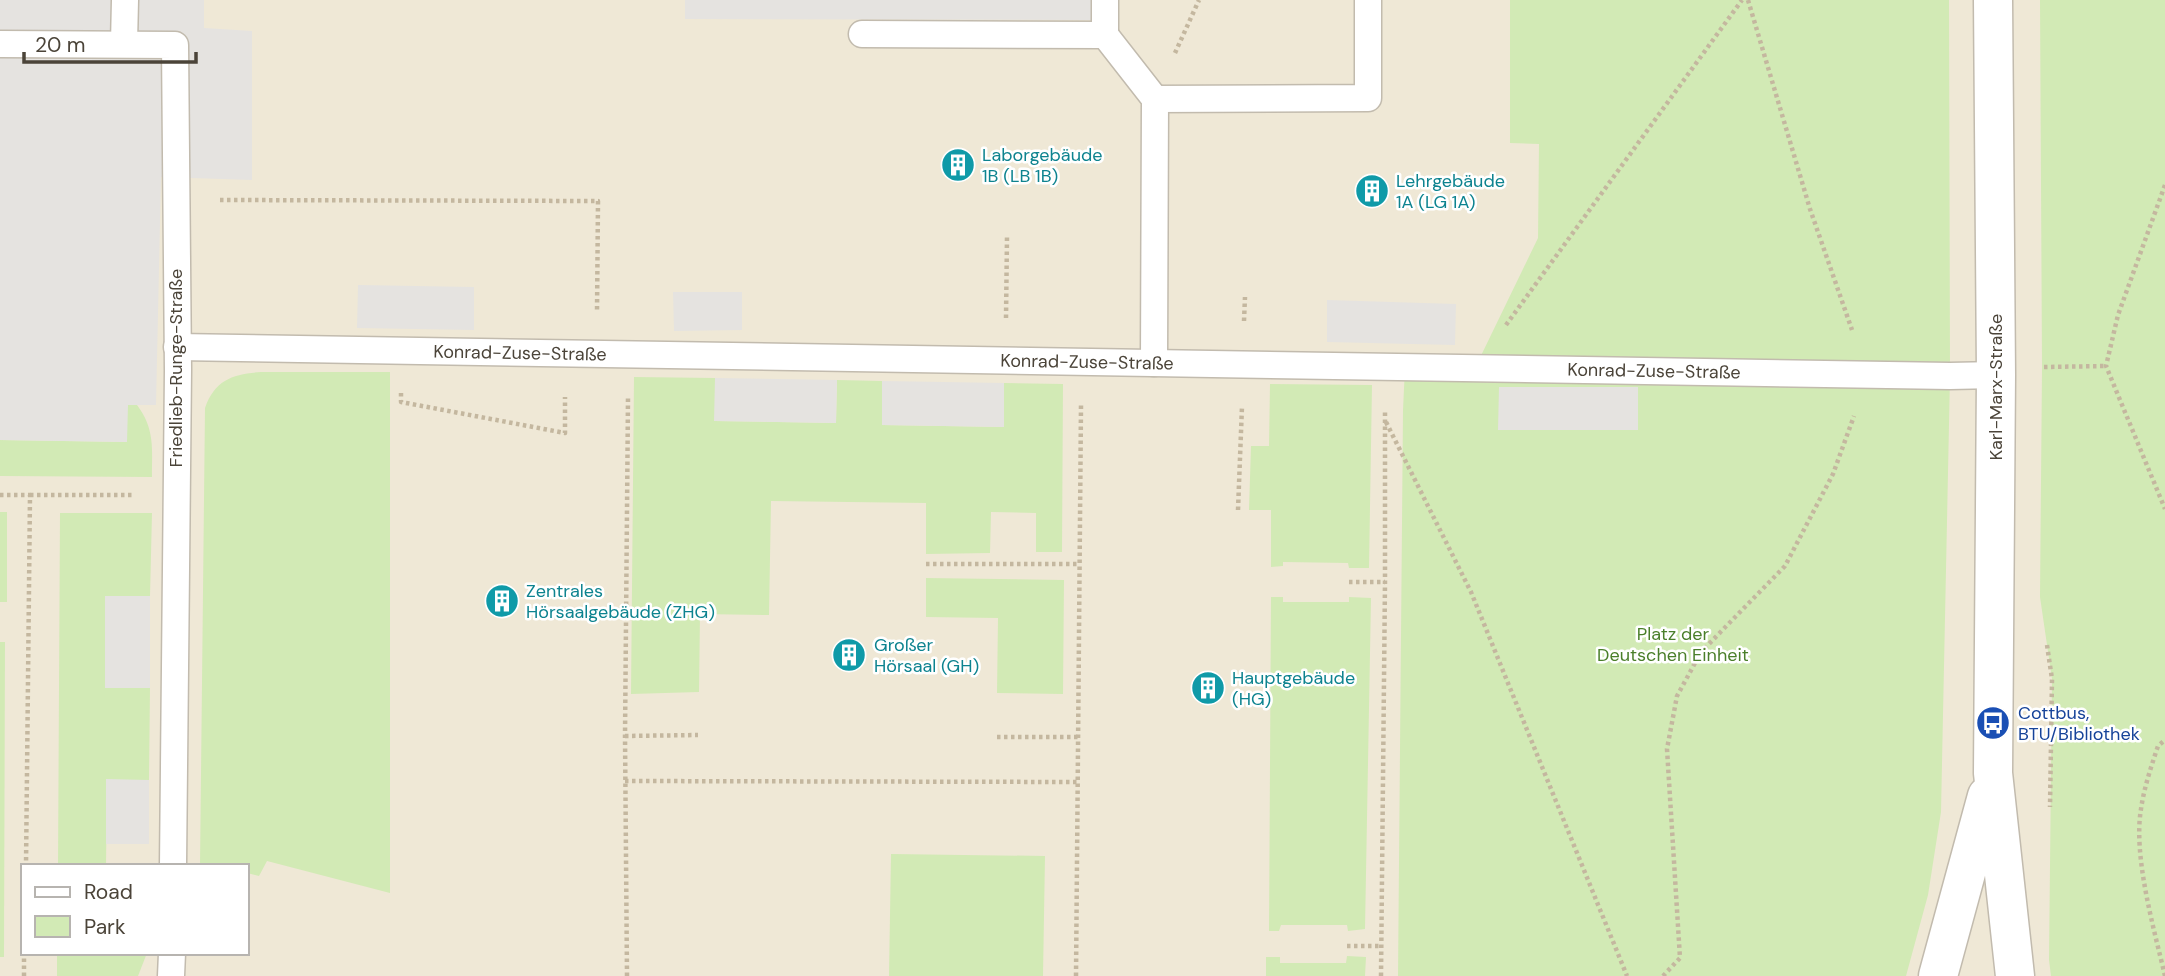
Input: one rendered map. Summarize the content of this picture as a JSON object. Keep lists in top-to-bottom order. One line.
{"streets":{"street":["Karl-Marx-Straße"],"lane":["Konrad-Zuse-Straße","Friedlieb-Runge-Straße"]},"crossings":[["Konrad-Zuse-Straße","Friedlieb-Runge-Straße"],["Konrad-Zuse-Straße","Karl-Marx-Straße"]],"parks":["Platz der Deutschen Einheit"],"places":{"building":["Laborgebäude 1B (LB 1B)","Lehrgebäude 1A (LG 1A)","Zentrales Hörsaalgebäude (ZHG)","Großer Hörsaal (GH)","Hauptgebäude (HG)"],"bus stop":["Cottbus, BTU/Bibliothek"]},"legend":["Road","Park"],"scale_bar":"20 m"}
